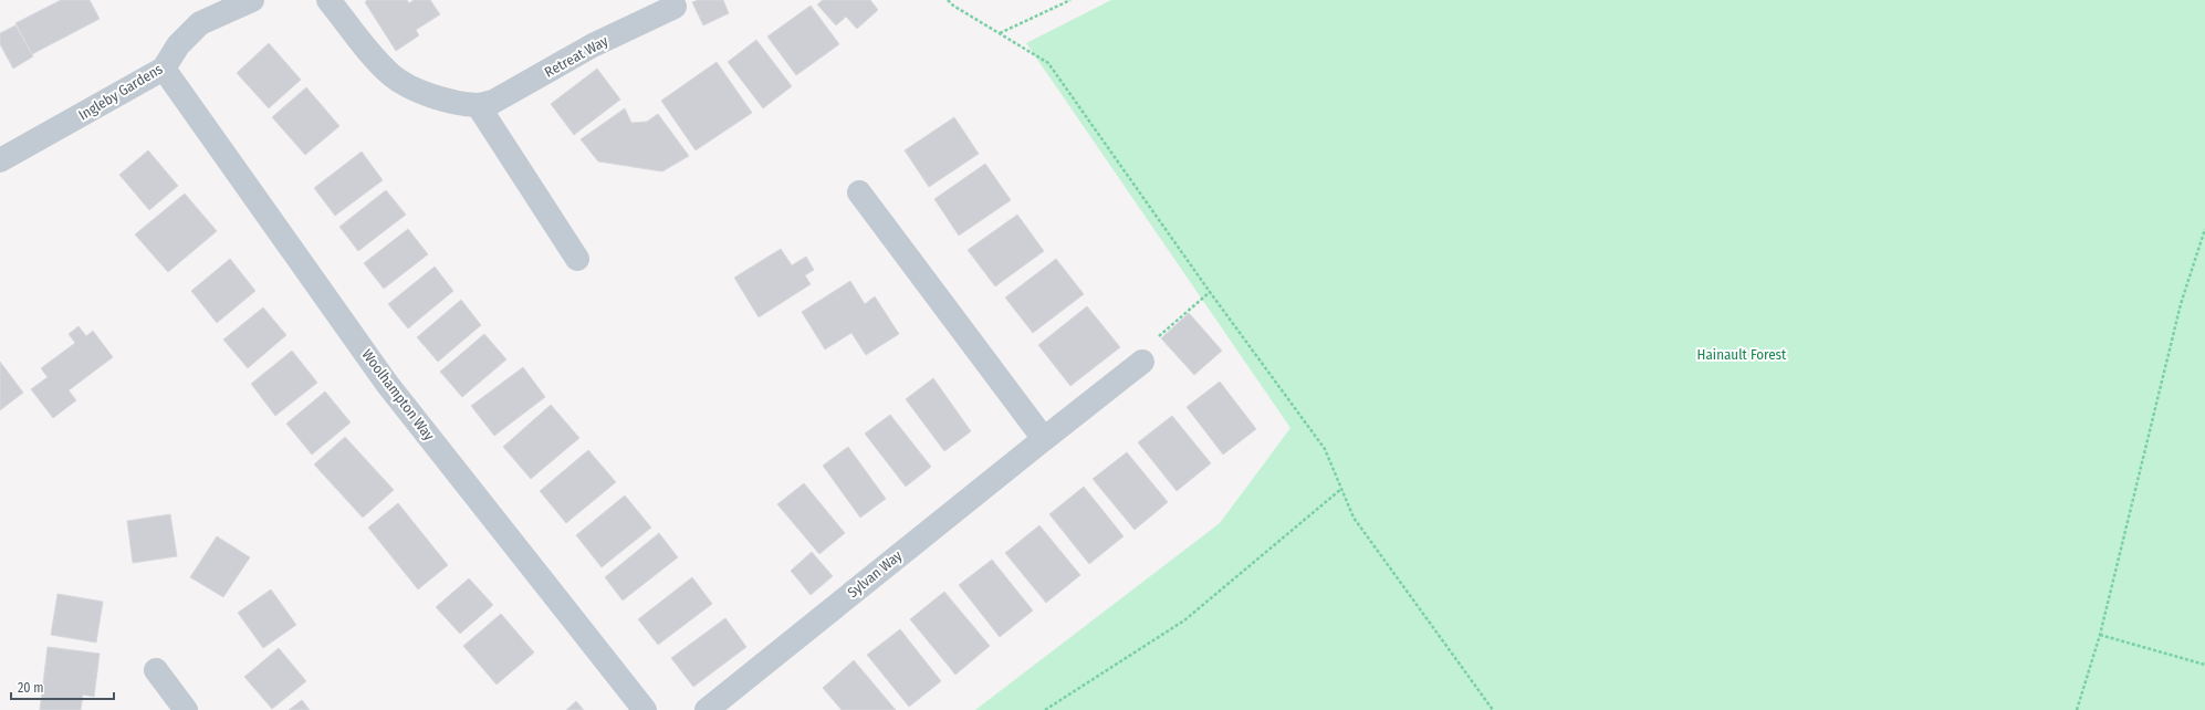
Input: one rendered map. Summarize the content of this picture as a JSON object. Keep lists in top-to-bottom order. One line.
{"streets":{"street":["Retreat Way","Ingleby Gardens","Woolhampton Way","Sylvan Way"]},"crossings":[["Ingleby Gardens","Woolhampton Way"]],"parks":["Hainault Forest"],"scale_bar":"20 m"}
